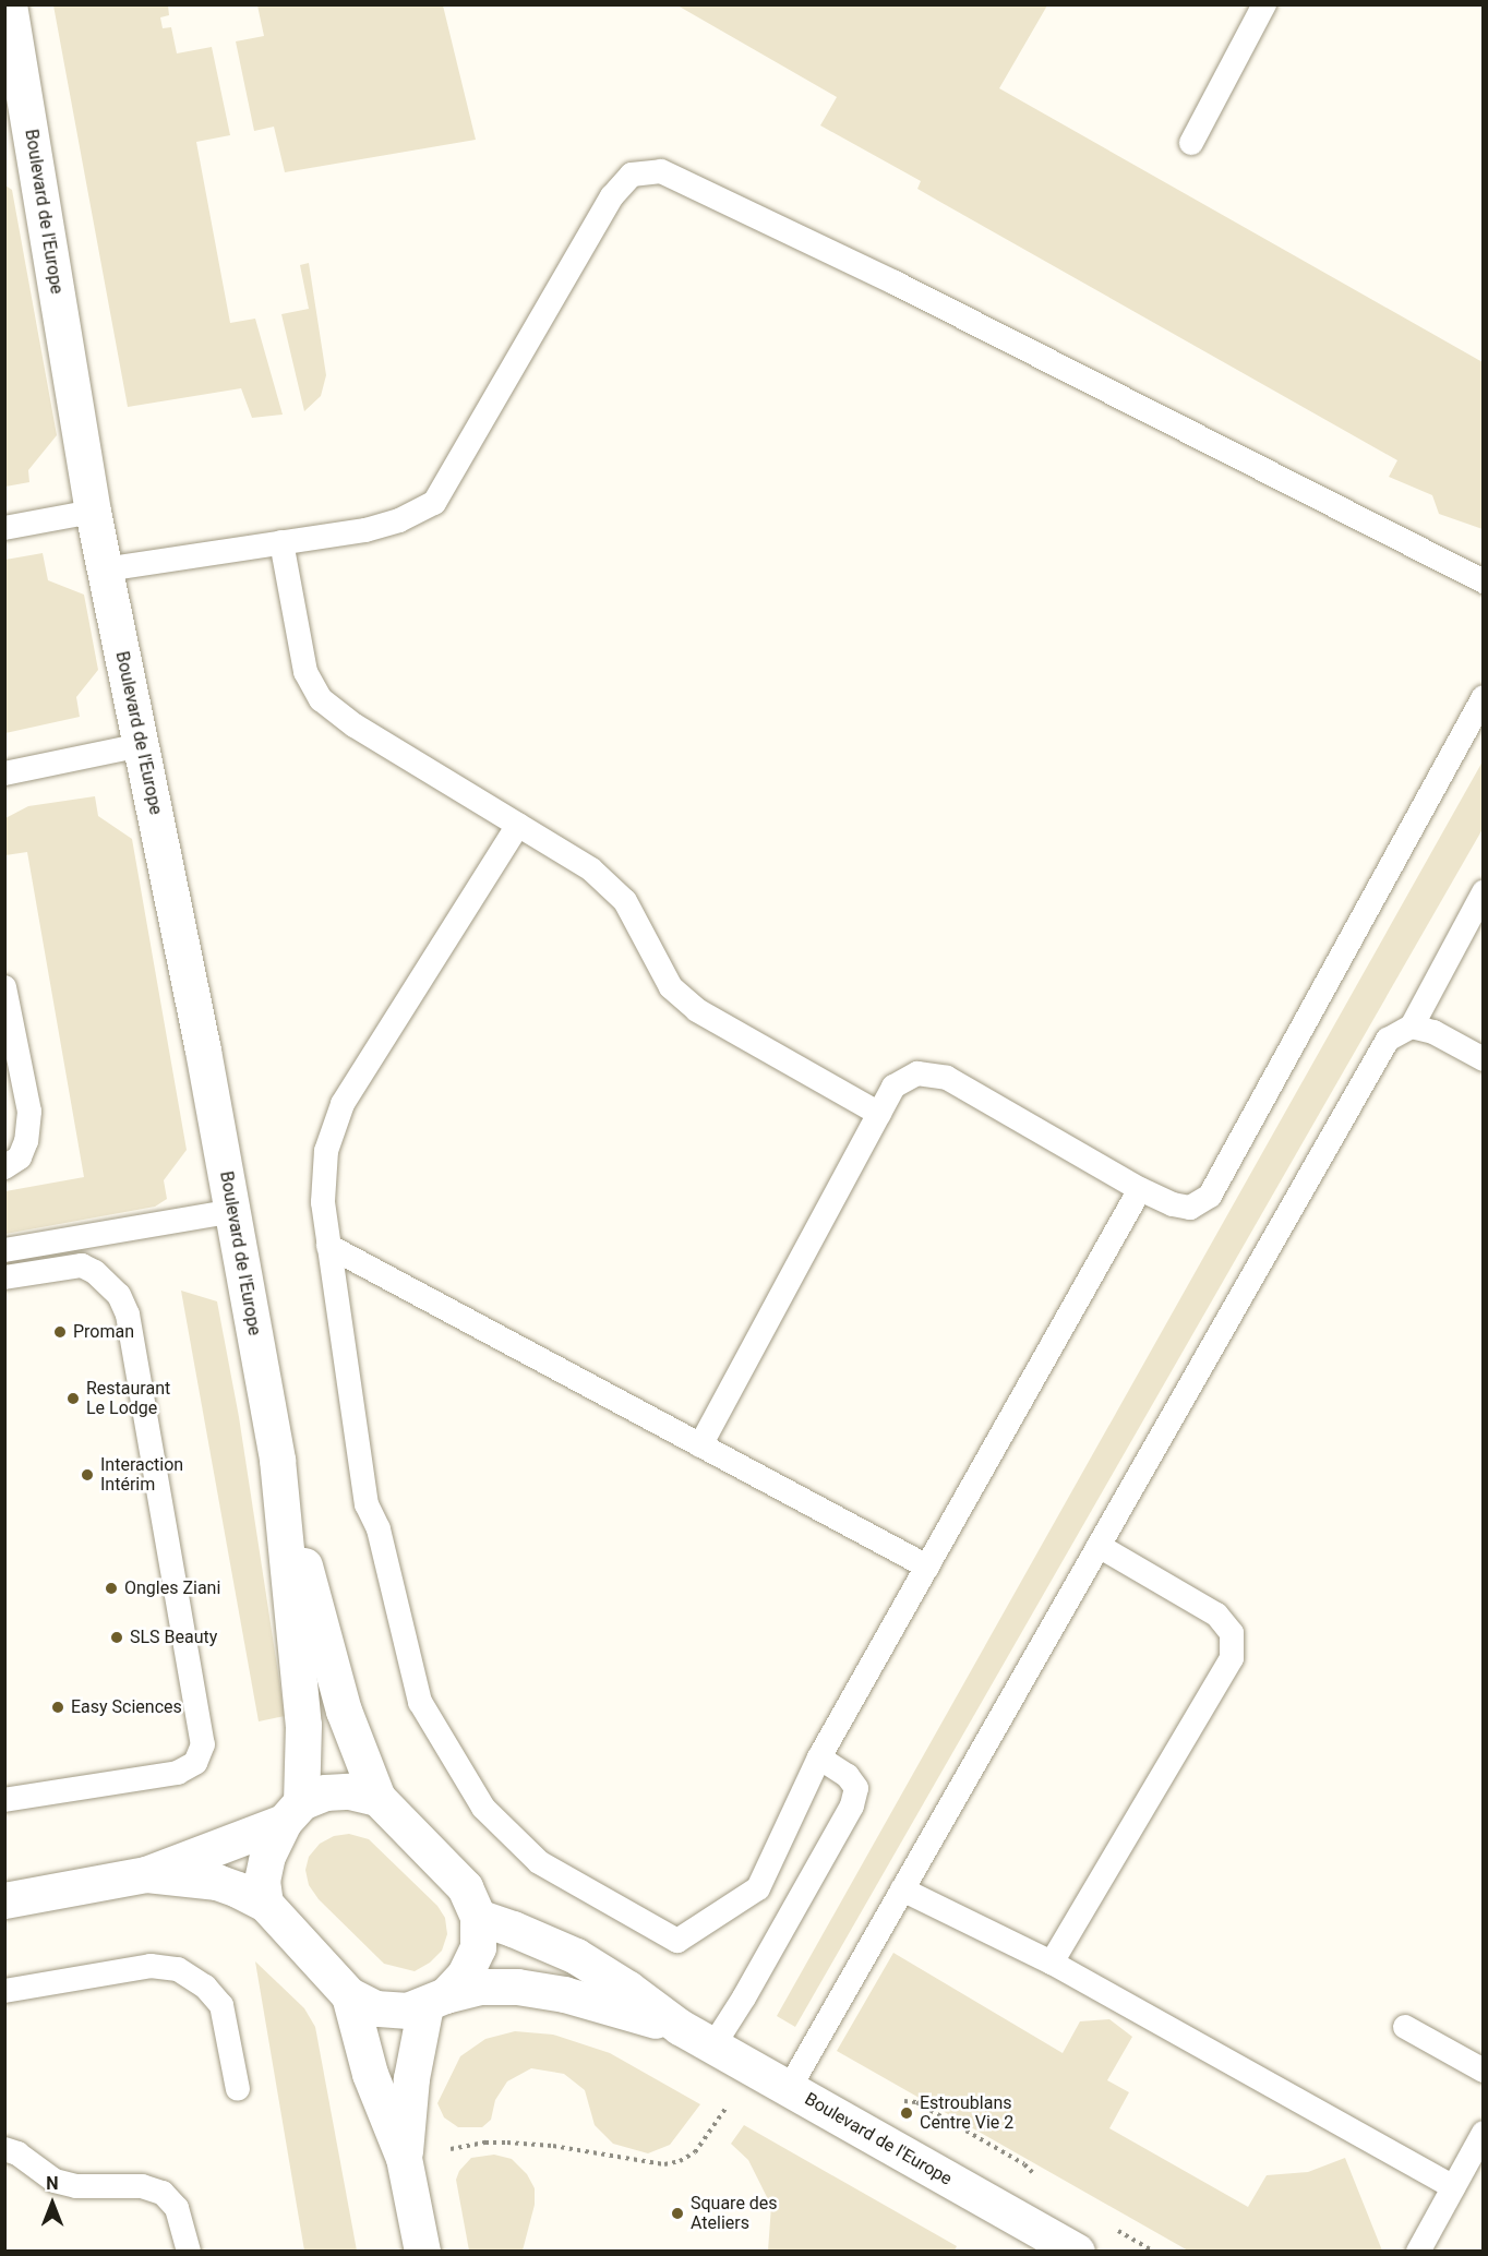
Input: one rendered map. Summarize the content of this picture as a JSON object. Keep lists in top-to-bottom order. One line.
{"streets":{"street":["Boulevard de l'Europe"]},"places":["Proman","Restaurant Le Lodge","Interaction Intérim","Ongles Ziani","SLS Beauty","Easy Sciences","Estroublans Centre Vie 2","Square des Ateliers"],"north":"top"}
